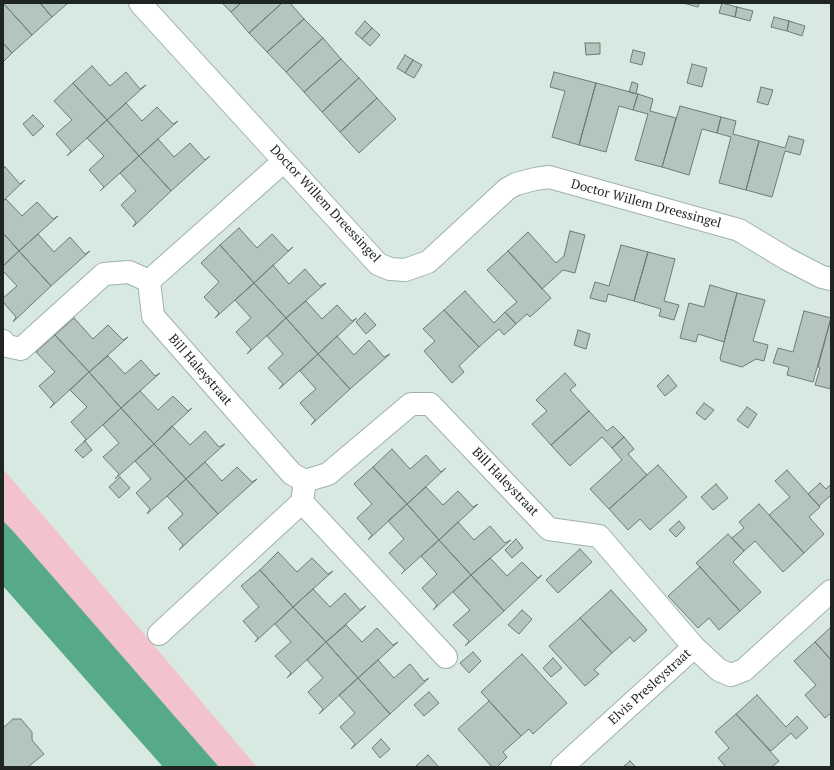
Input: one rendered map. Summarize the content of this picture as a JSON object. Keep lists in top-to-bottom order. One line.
{"streets":{"street":["Doctor Willem Dreessingel","Bill Haleystraat","Elvis Presleystraat"]},"crossings":[["Bill Haleystraat","Elvis Presleystraat"]]}
